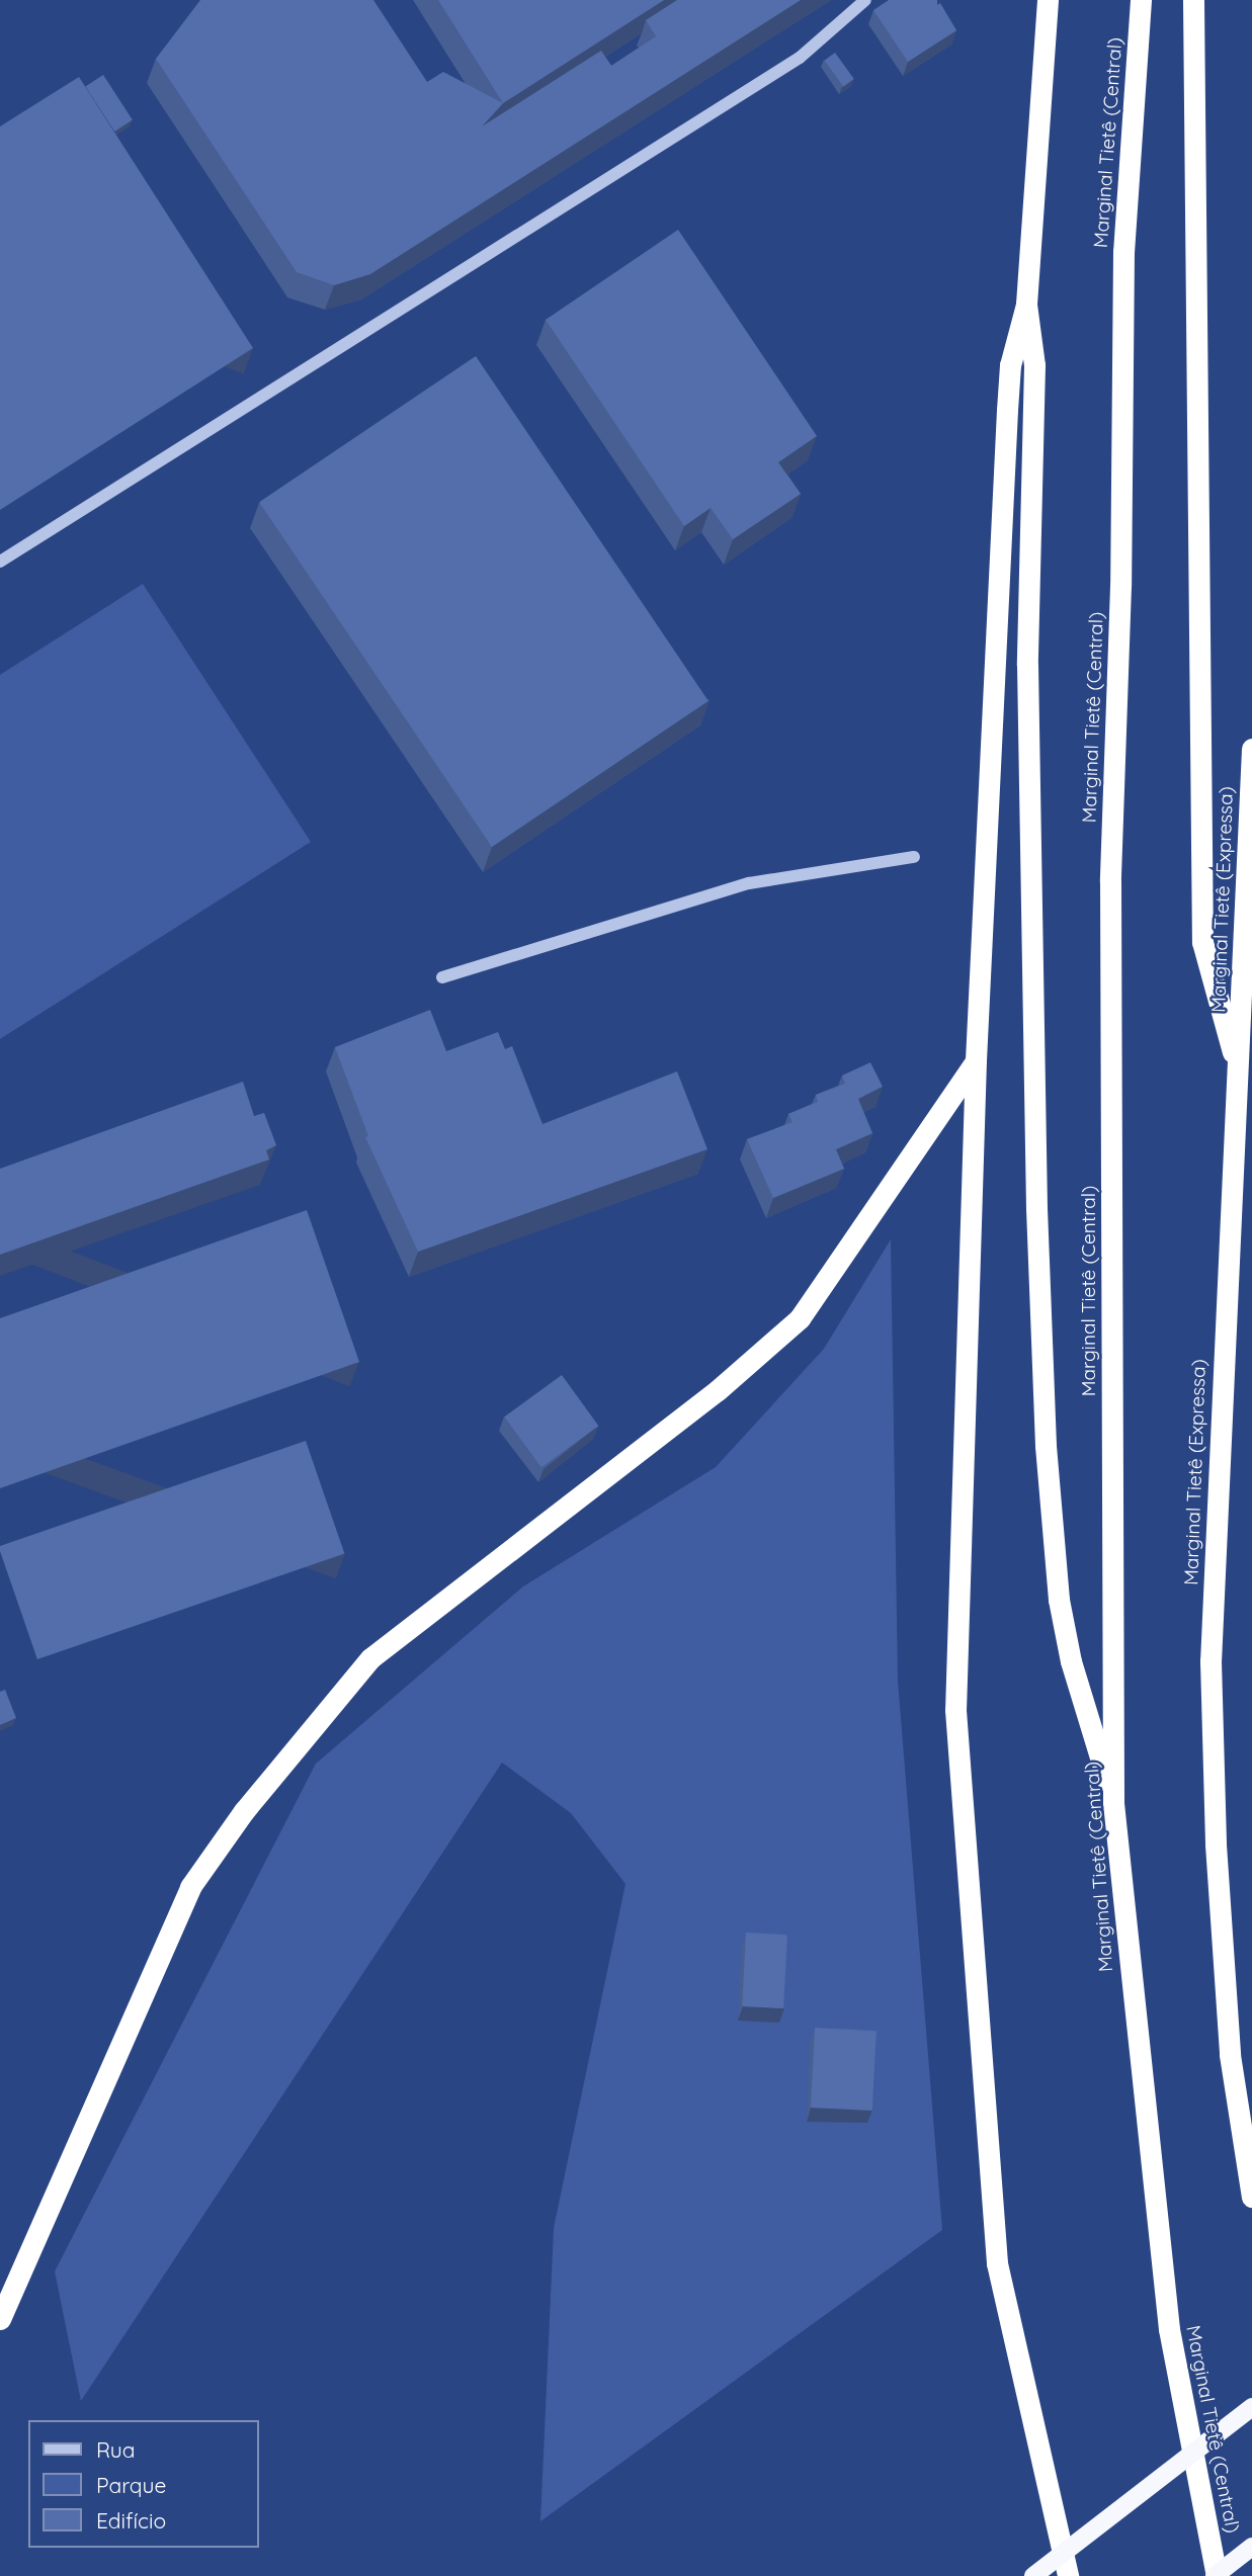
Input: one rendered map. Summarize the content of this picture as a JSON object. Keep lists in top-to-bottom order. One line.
{"streets":{"highway":["Marginal Tietê (Central)","Marginal Tietê (Expressa)"]},"legend":["Rua","Parque","Edifício"]}
